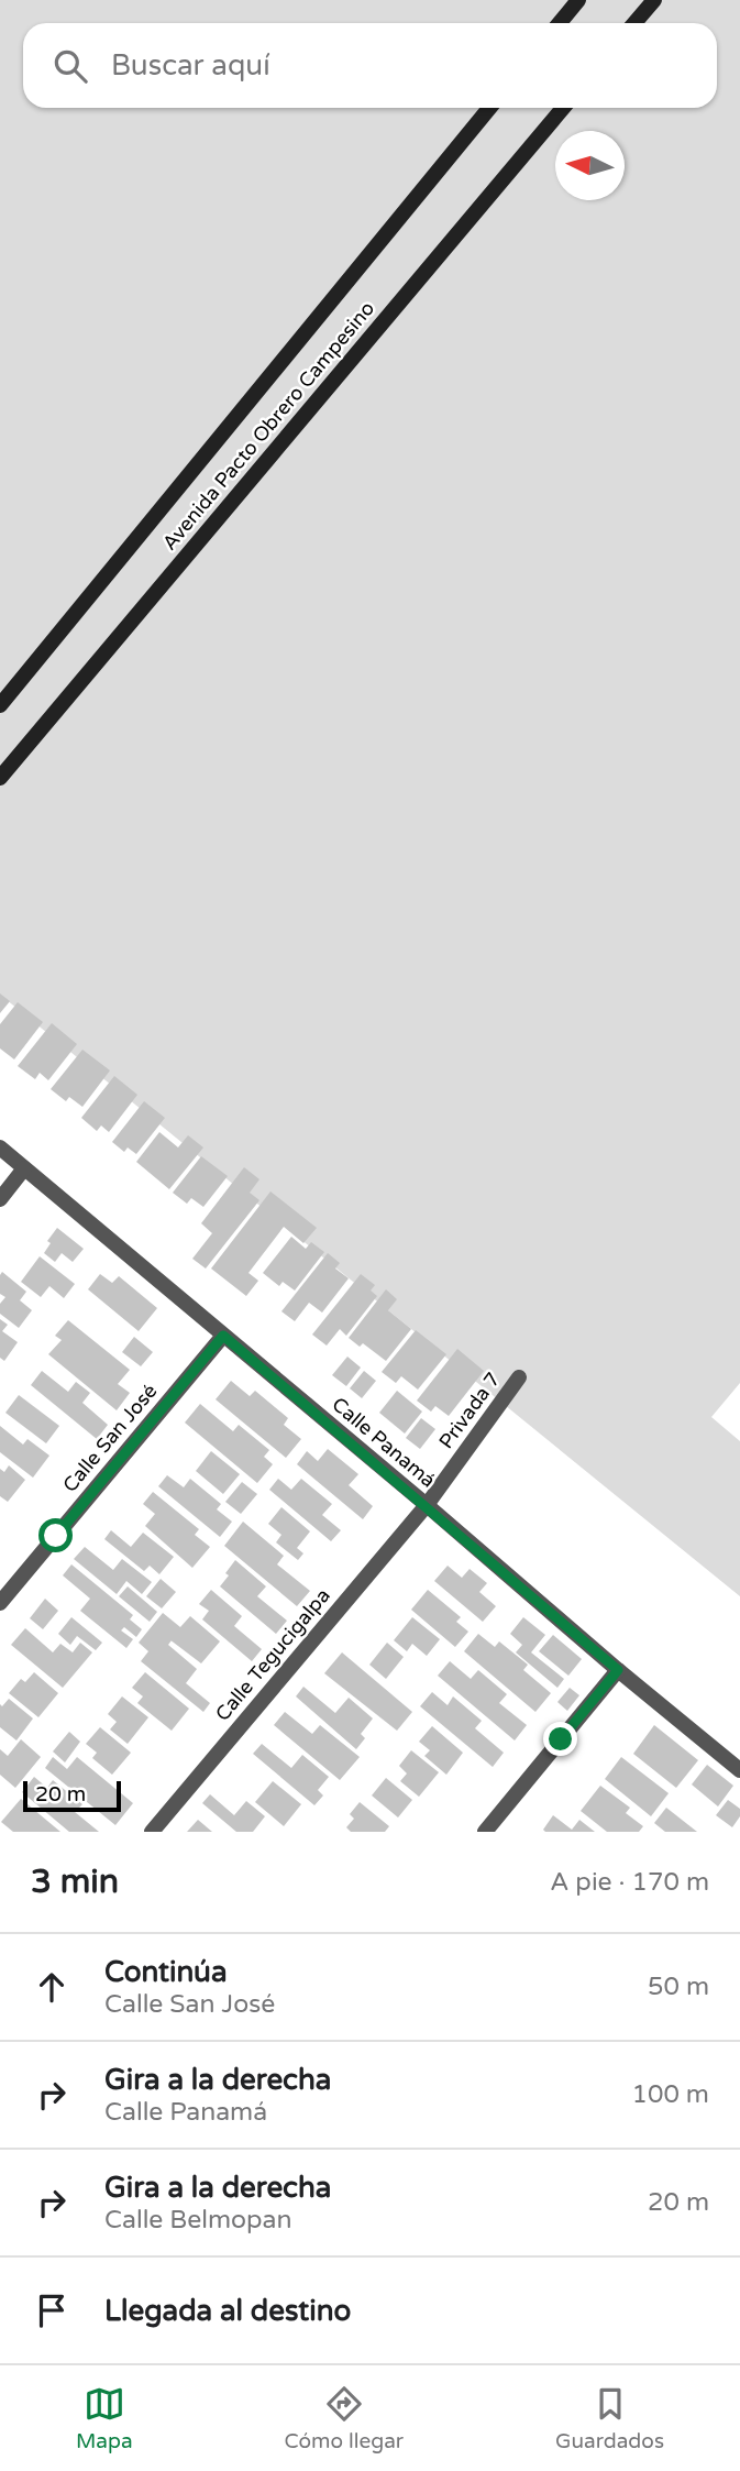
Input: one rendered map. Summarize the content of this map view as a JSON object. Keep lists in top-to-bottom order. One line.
{"streets":{"street":["Avenida Pacto Obrero Campesino","Privada 7","Calle San José","Calle Panamá","Calle Tegucigalpa"]},"crossings":[["Privada 7","Calle Panamá"],["Privada 7","Calle Tegucigalpa"],["Calle San José","Calle Panamá"],["Calle Panamá","Calle Tegucigalpa"]],"scale_bar":"20 m","north":"left","page":{"search":"Buscar aquí","scale":"20 m","heading":["3 min","A pie · 170 m"],"list":[["Continúa","Calle San José","50 m"],["Gira a la derecha","Calle Panamá","100 m"],["Gira a la derecha","Calle Belmopan","20 m"],"Llegada al destino"],"nav":["Mapa","Cómo llegar","Guardados"]}}
